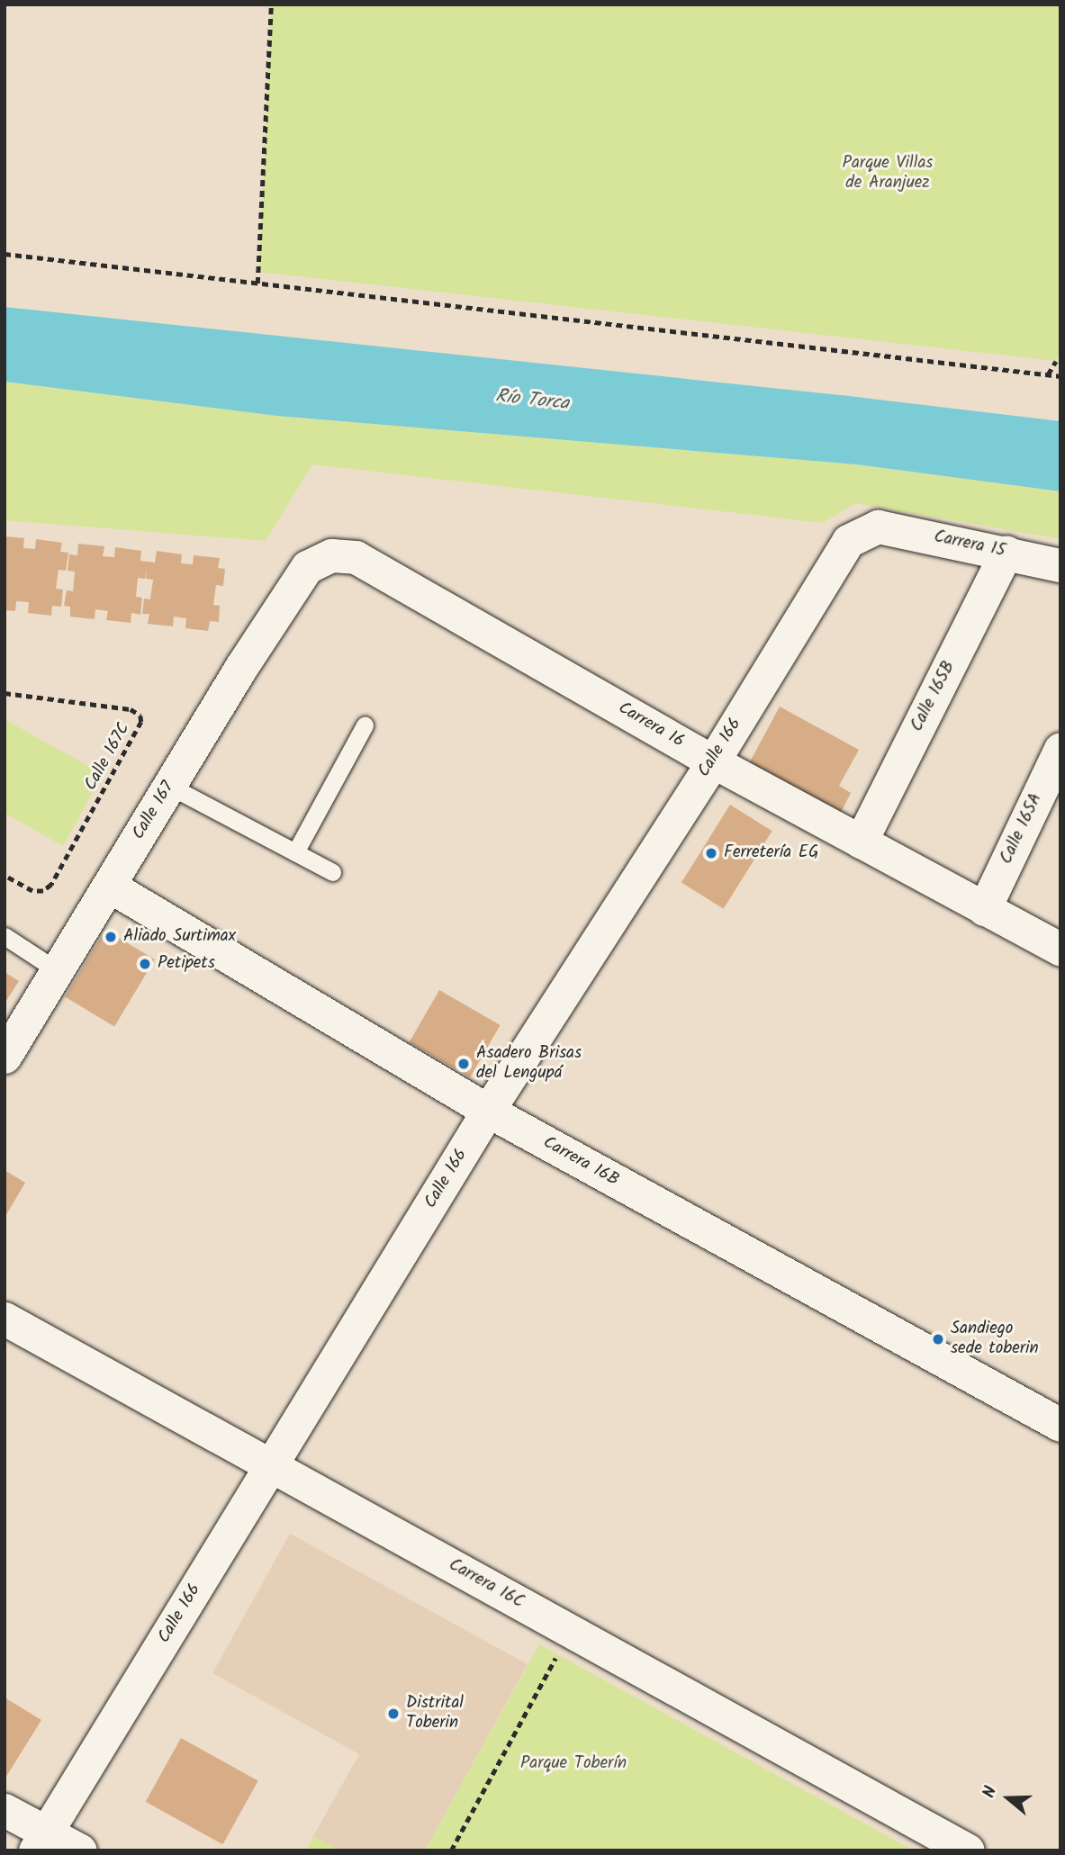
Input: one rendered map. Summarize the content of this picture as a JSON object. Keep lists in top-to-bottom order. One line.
{"streets":{"street":["Carrera 15","Calle 165B","Carrera 16","Calle 166","Calle 167","Calle 165A","Carrera 16B","Carrera 16C"],"path":["Calle 167C"]},"crossings":[["Carrera 15","Calle 165B"],["Carrera 15","Calle 166"],["Calle 165B","Carrera 16"],["Carrera 16","Calle 166"],["Carrera 16","Calle 167"],["Carrera 16","Calle 165A"],["Calle 166","Carrera 16B"],["Calle 166","Carrera 16C"],["Calle 167","Carrera 16B"]],"water":["Río Torca"],"parks":["Parque Villas de Aranjuez","Parque Toberín"],"places":["Ferretería EG","Aliado Surtimax","Petipets","Asadero Brisas del Lengupá","Sandiego sede toberin","Distrital Toberin"],"north":"left"}
